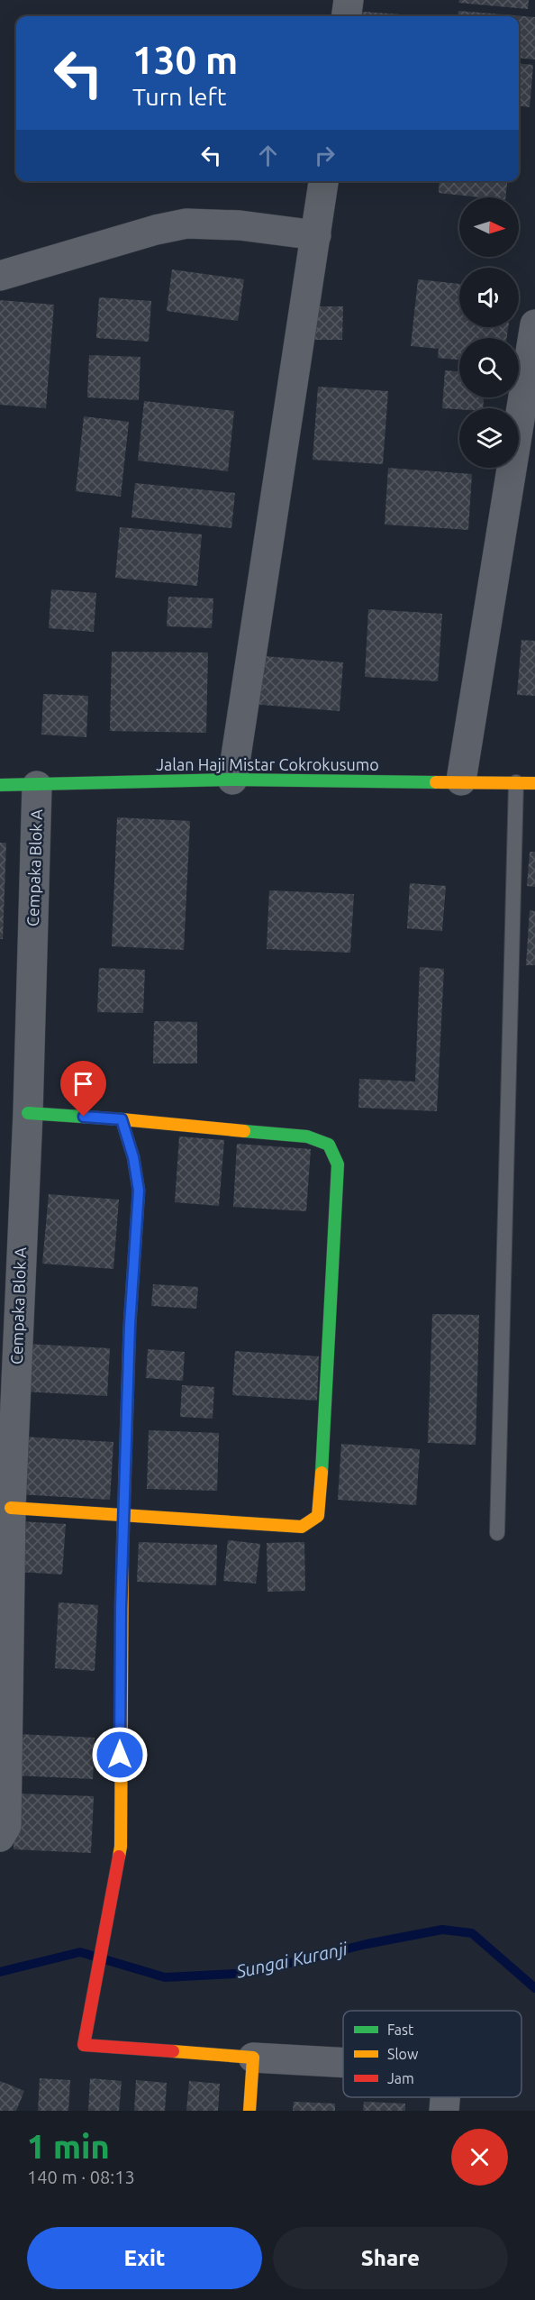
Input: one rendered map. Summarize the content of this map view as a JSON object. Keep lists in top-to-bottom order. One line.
{"streets":{"street":["Jalan Haji Mistar Cokrokusumo","Cempaka Blok A"]},"crossings":[["Jalan Haji Mistar Cokrokusumo","Cempaka Blok A"]],"water":["Sungai Kuranji"],"legend":["Fast","Slow","Jam"],"north":"right","page":{"turn":["130 m","Turn left"],"heading":["1 min","140 m · 08:13"],"buttons":["Exit","Share"]}}
